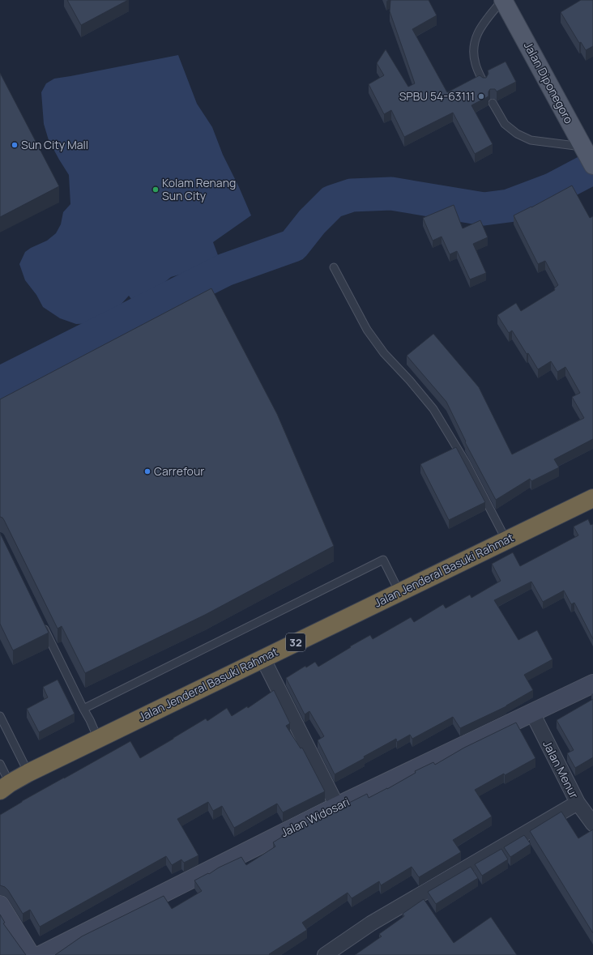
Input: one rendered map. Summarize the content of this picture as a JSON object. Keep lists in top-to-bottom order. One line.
{"streets":{"highway":["Jalan Jenderal Basuki Rahmat","32"],"main road":["Jalan Diponegoro"],"street":["Jalan Menur","Jalan Widosari"]},"crossings":[["Jalan Menur","Jalan Widosari"]],"places":["SPBU 54-63111","Sun City Mall","Kolam Renang Sun City","Carrefour"]}
